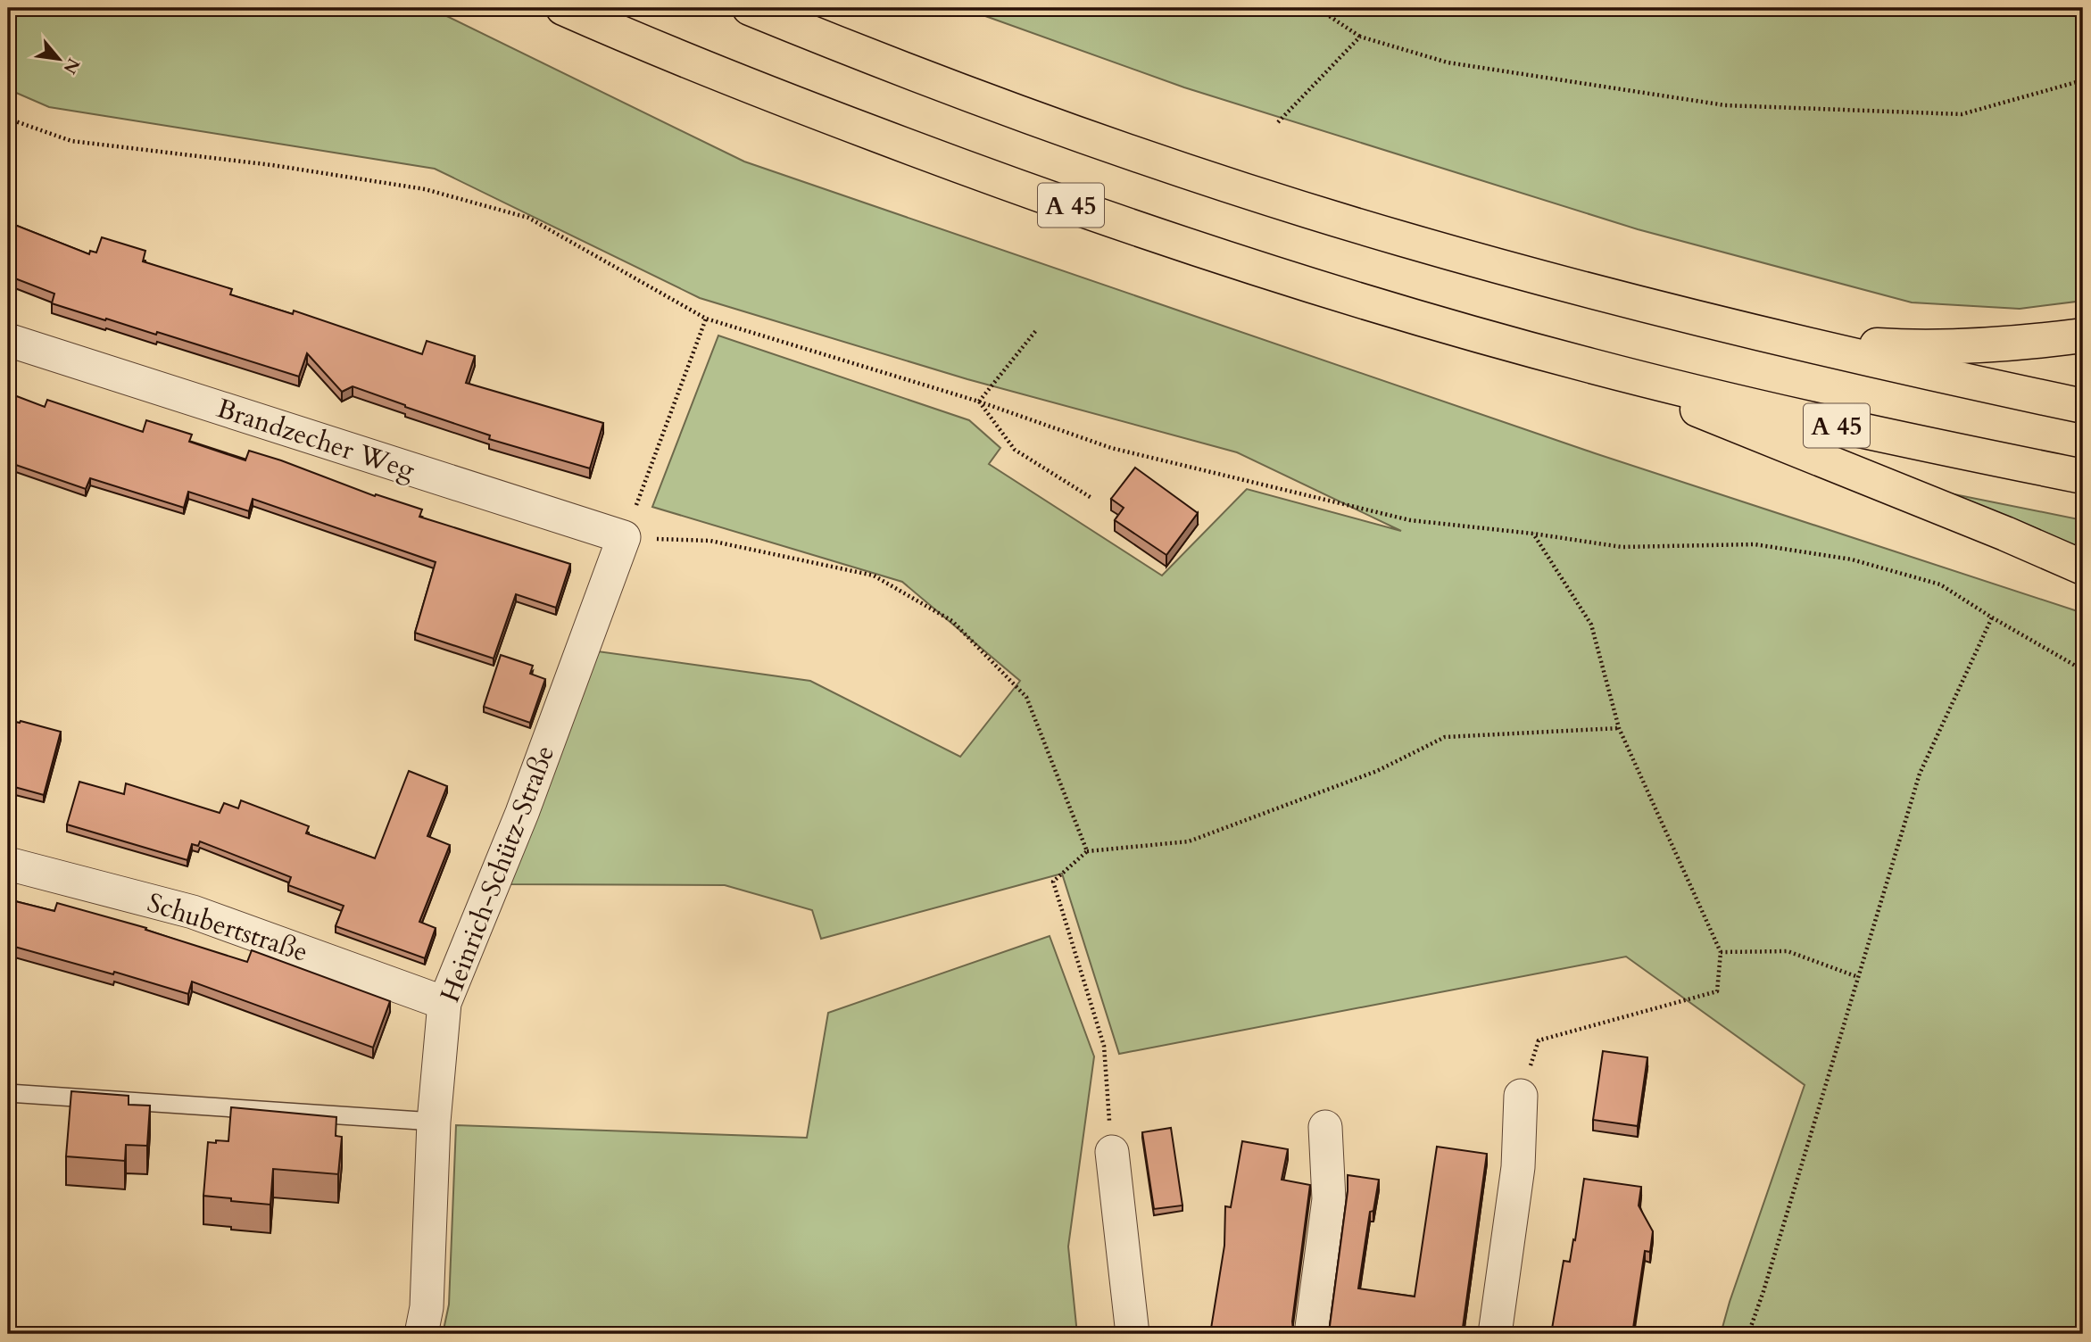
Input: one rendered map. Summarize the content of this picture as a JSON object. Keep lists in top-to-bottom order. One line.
{"streets":{"highway":["A 45"],"street":["Brandzecher Weg","Heinrich-Schütz-Straße","Schubertstraße"]},"crossings":[["Brandzecher Weg","Heinrich-Schütz-Straße"],["Heinrich-Schütz-Straße","Schubertstraße"]],"north":"bottom right"}
